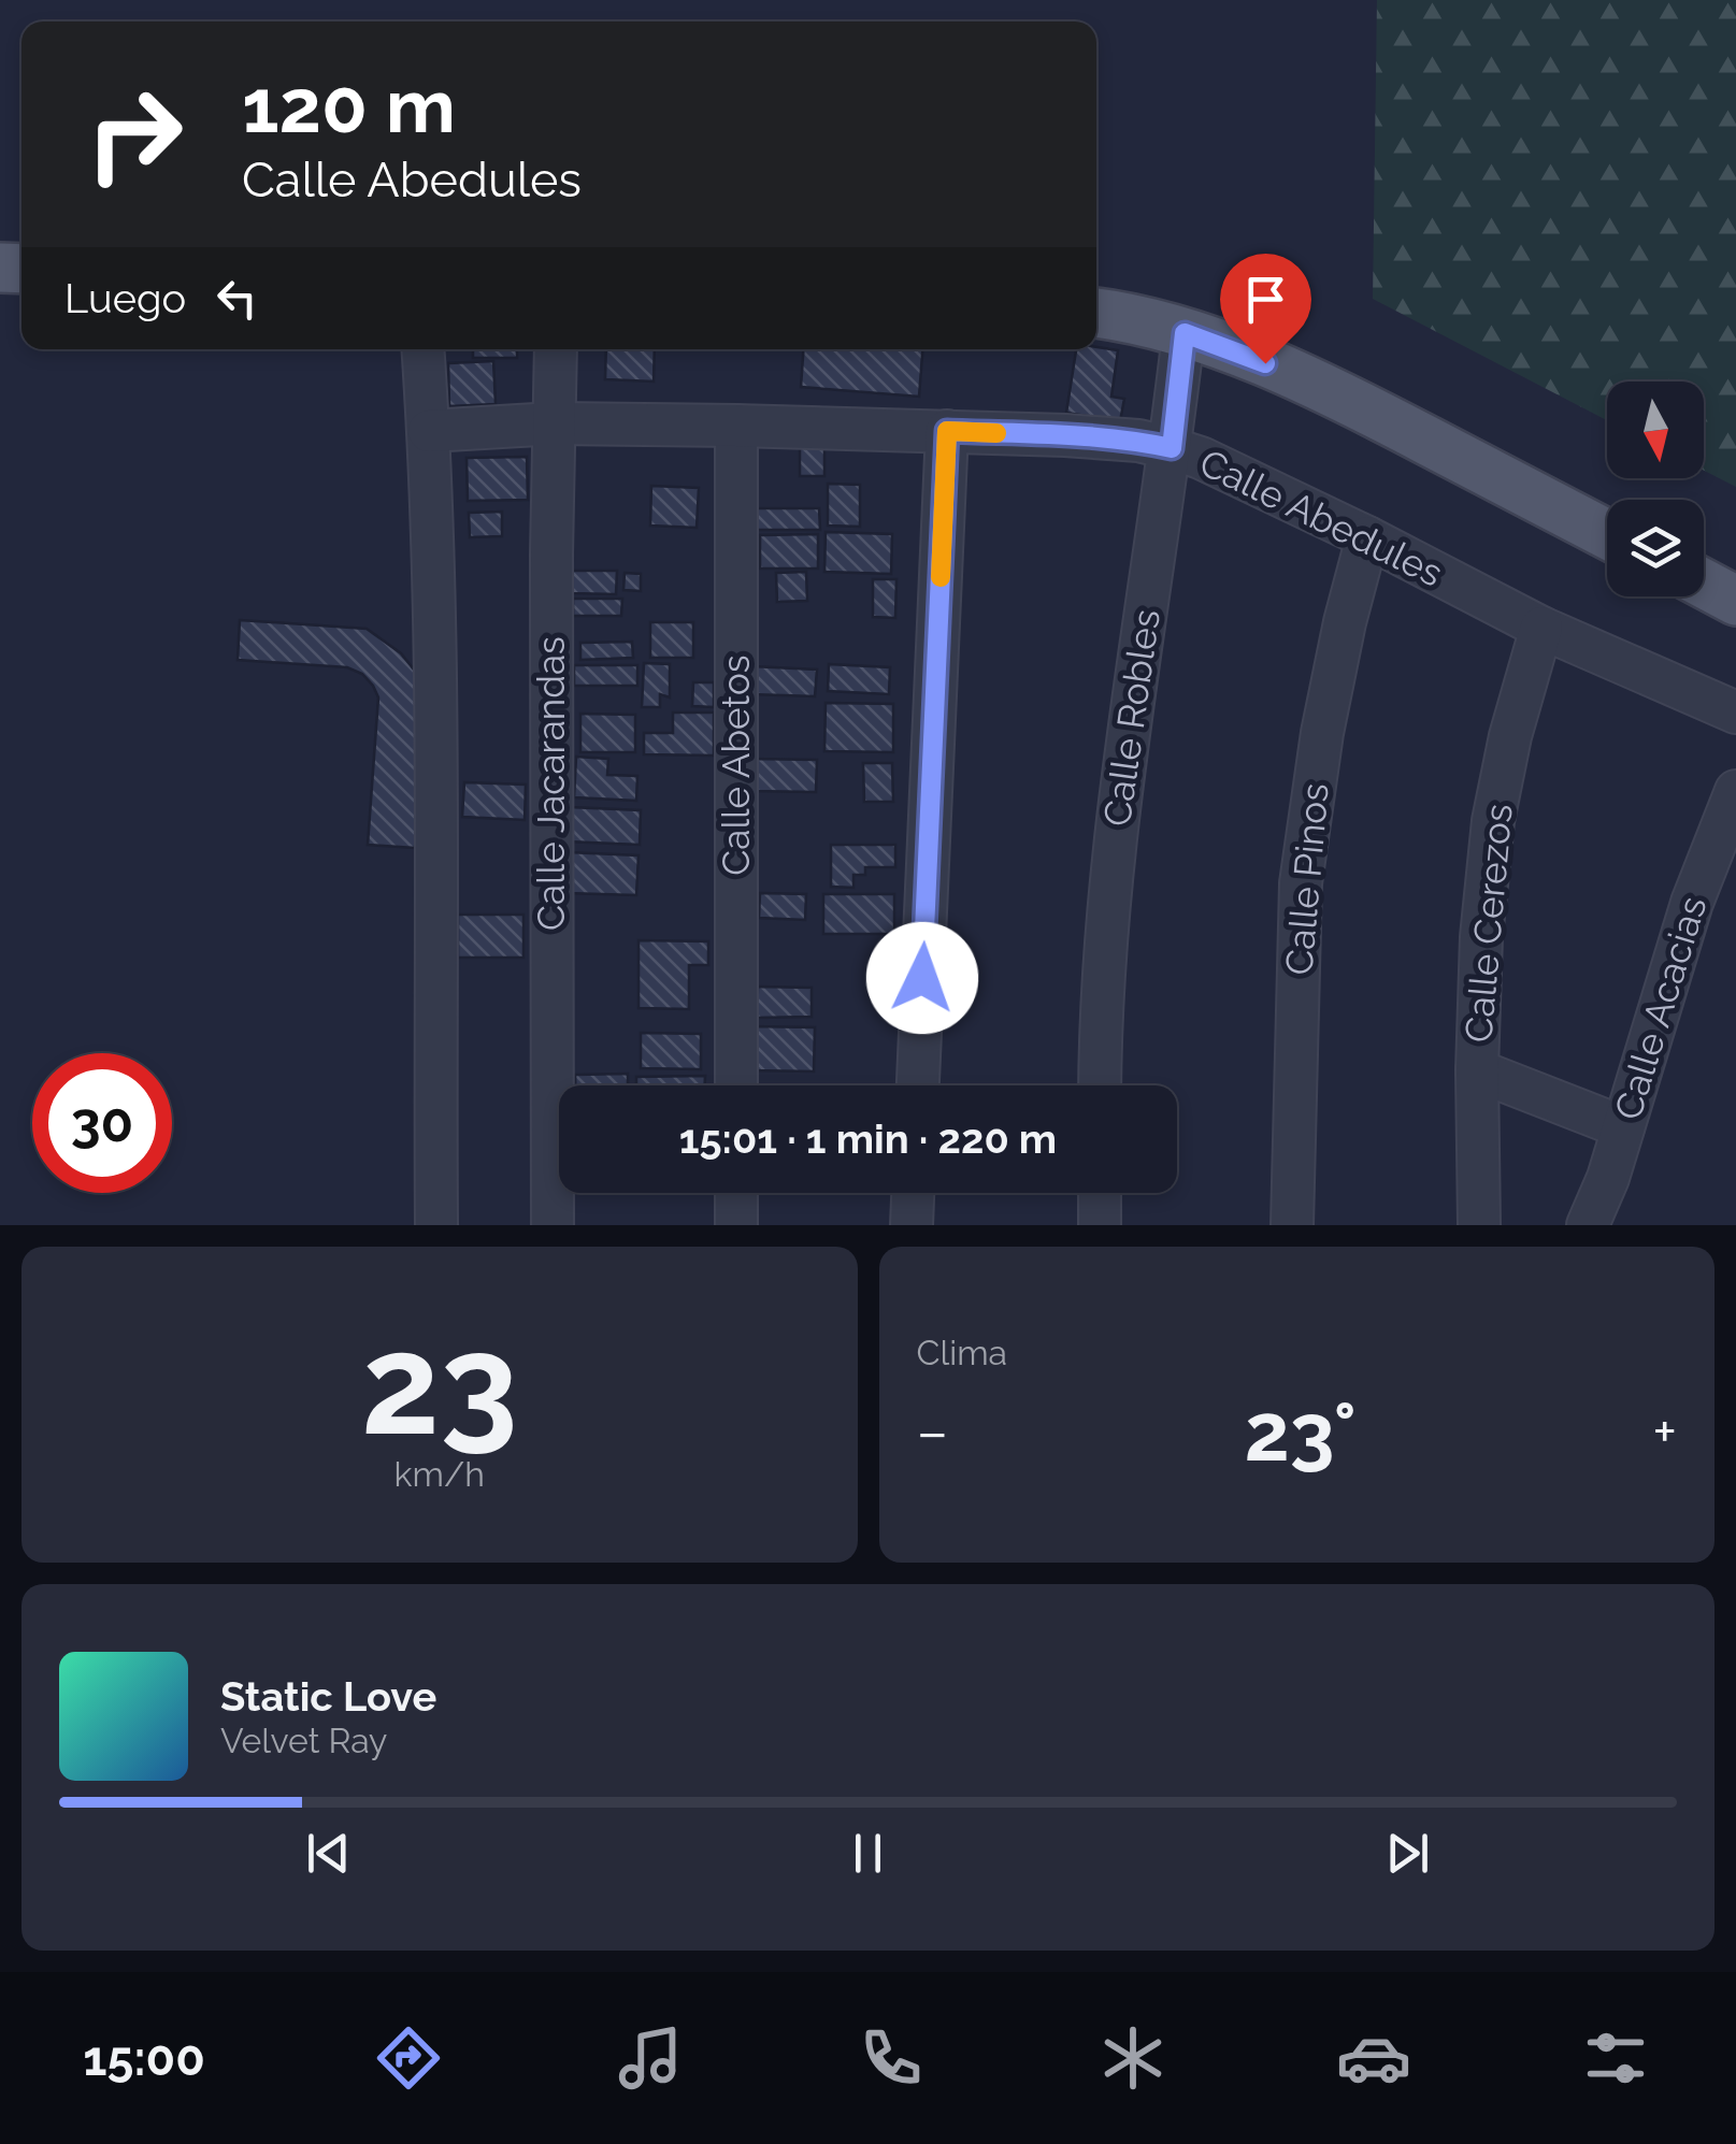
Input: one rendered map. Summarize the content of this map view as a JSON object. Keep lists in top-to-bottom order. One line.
{"streets":{"street":["Calle Abedules","Calle Robles","Calle Abetos","Calle Jacarandas","Calle Pinos","Calle Cerezos","Calle Acacias"]},"crossings":[["Calle Abedules","Calle Robles"],["Calle Abedules","Calle Abetos"],["Calle Abedules","Calle Jacarandas"],["Calle Abedules","Calle Pinos"],["Calle Abedules","Calle Cerezos"]],"north":"bottom","page":{"turn":["120 m","Calle Abedules"],"then":"Luego","limit":"30","trip":"15:01 · 1 min · 220 m","tile":[["23","km/h"],"Clima"],"heat":["−","23°","+"],"song":["Static Love","Velvet Ray"],"tabs":"15:00"}}
